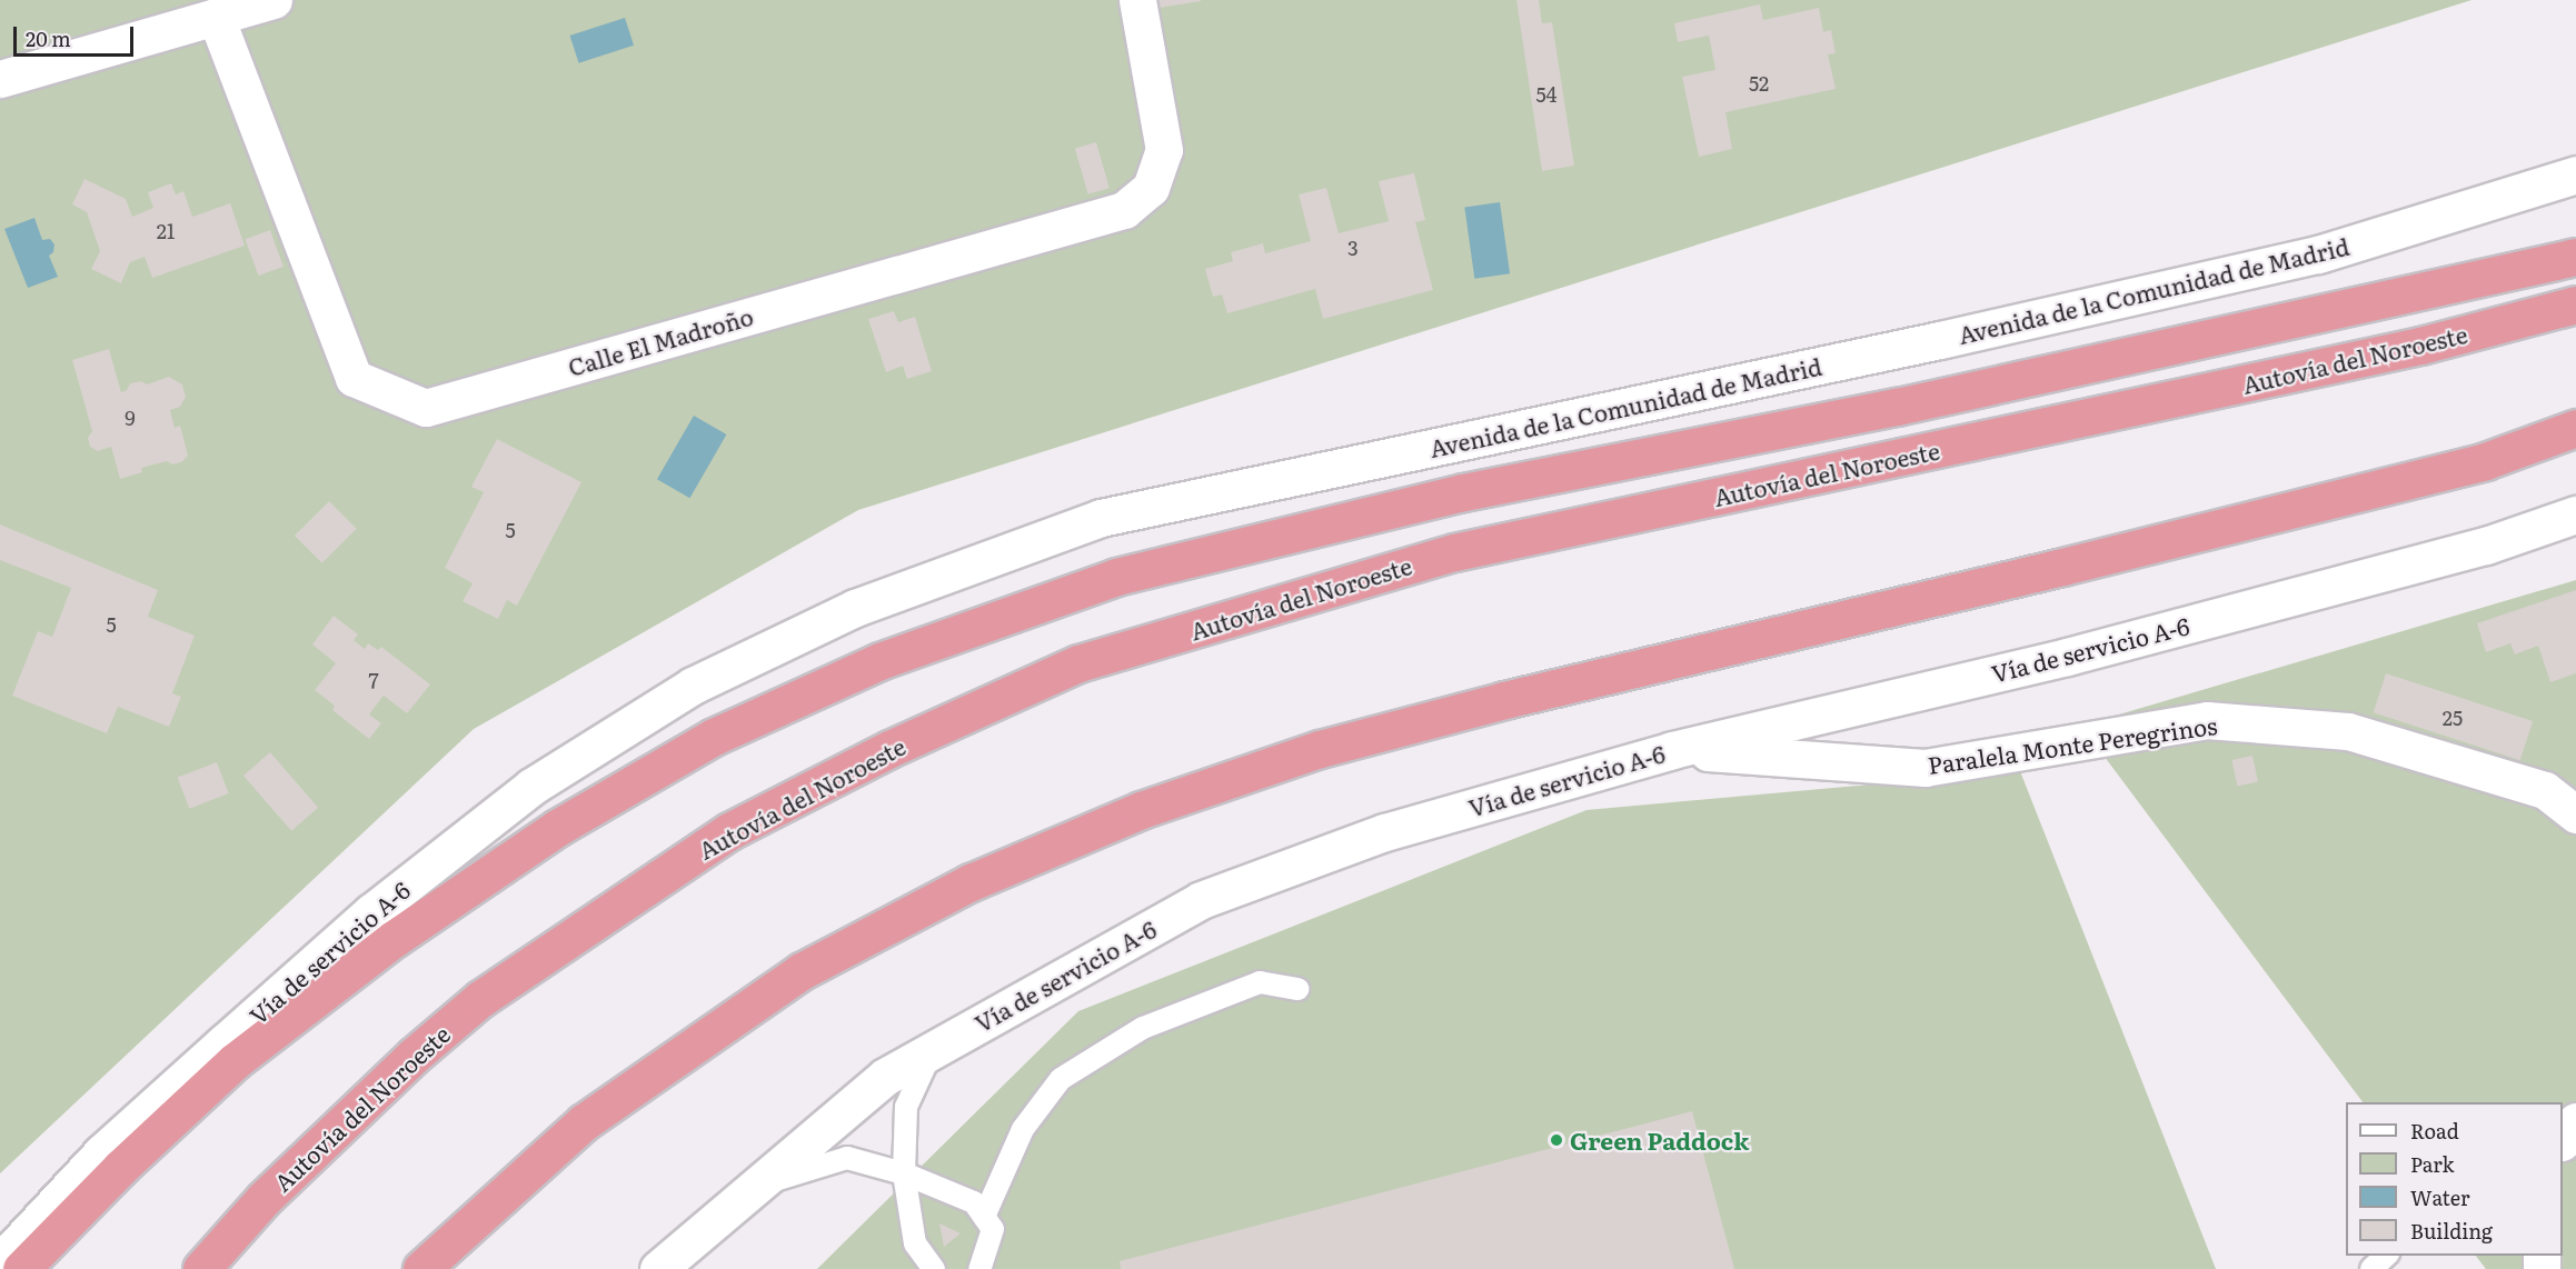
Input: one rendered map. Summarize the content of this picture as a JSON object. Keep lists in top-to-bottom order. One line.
{"streets":{"highway":["Autovía del Noroeste"],"street":["Avenida de la Comunidad de Madrid","Calle El Madroño","Vía de servicio A-6","Paralela Monte Peregrinos"]},"crossings":[["Avenida de la Comunidad de Madrid","Vía de servicio A-6"],["Vía de servicio A-6","Paralela Monte Peregrinos"]],"places":["Green Paddock"],"house_numbers":["52","54","21","3","9","5","5","7","25"],"legend":["Road","Park","Water","Building"],"scale_bar":"20 m"}
